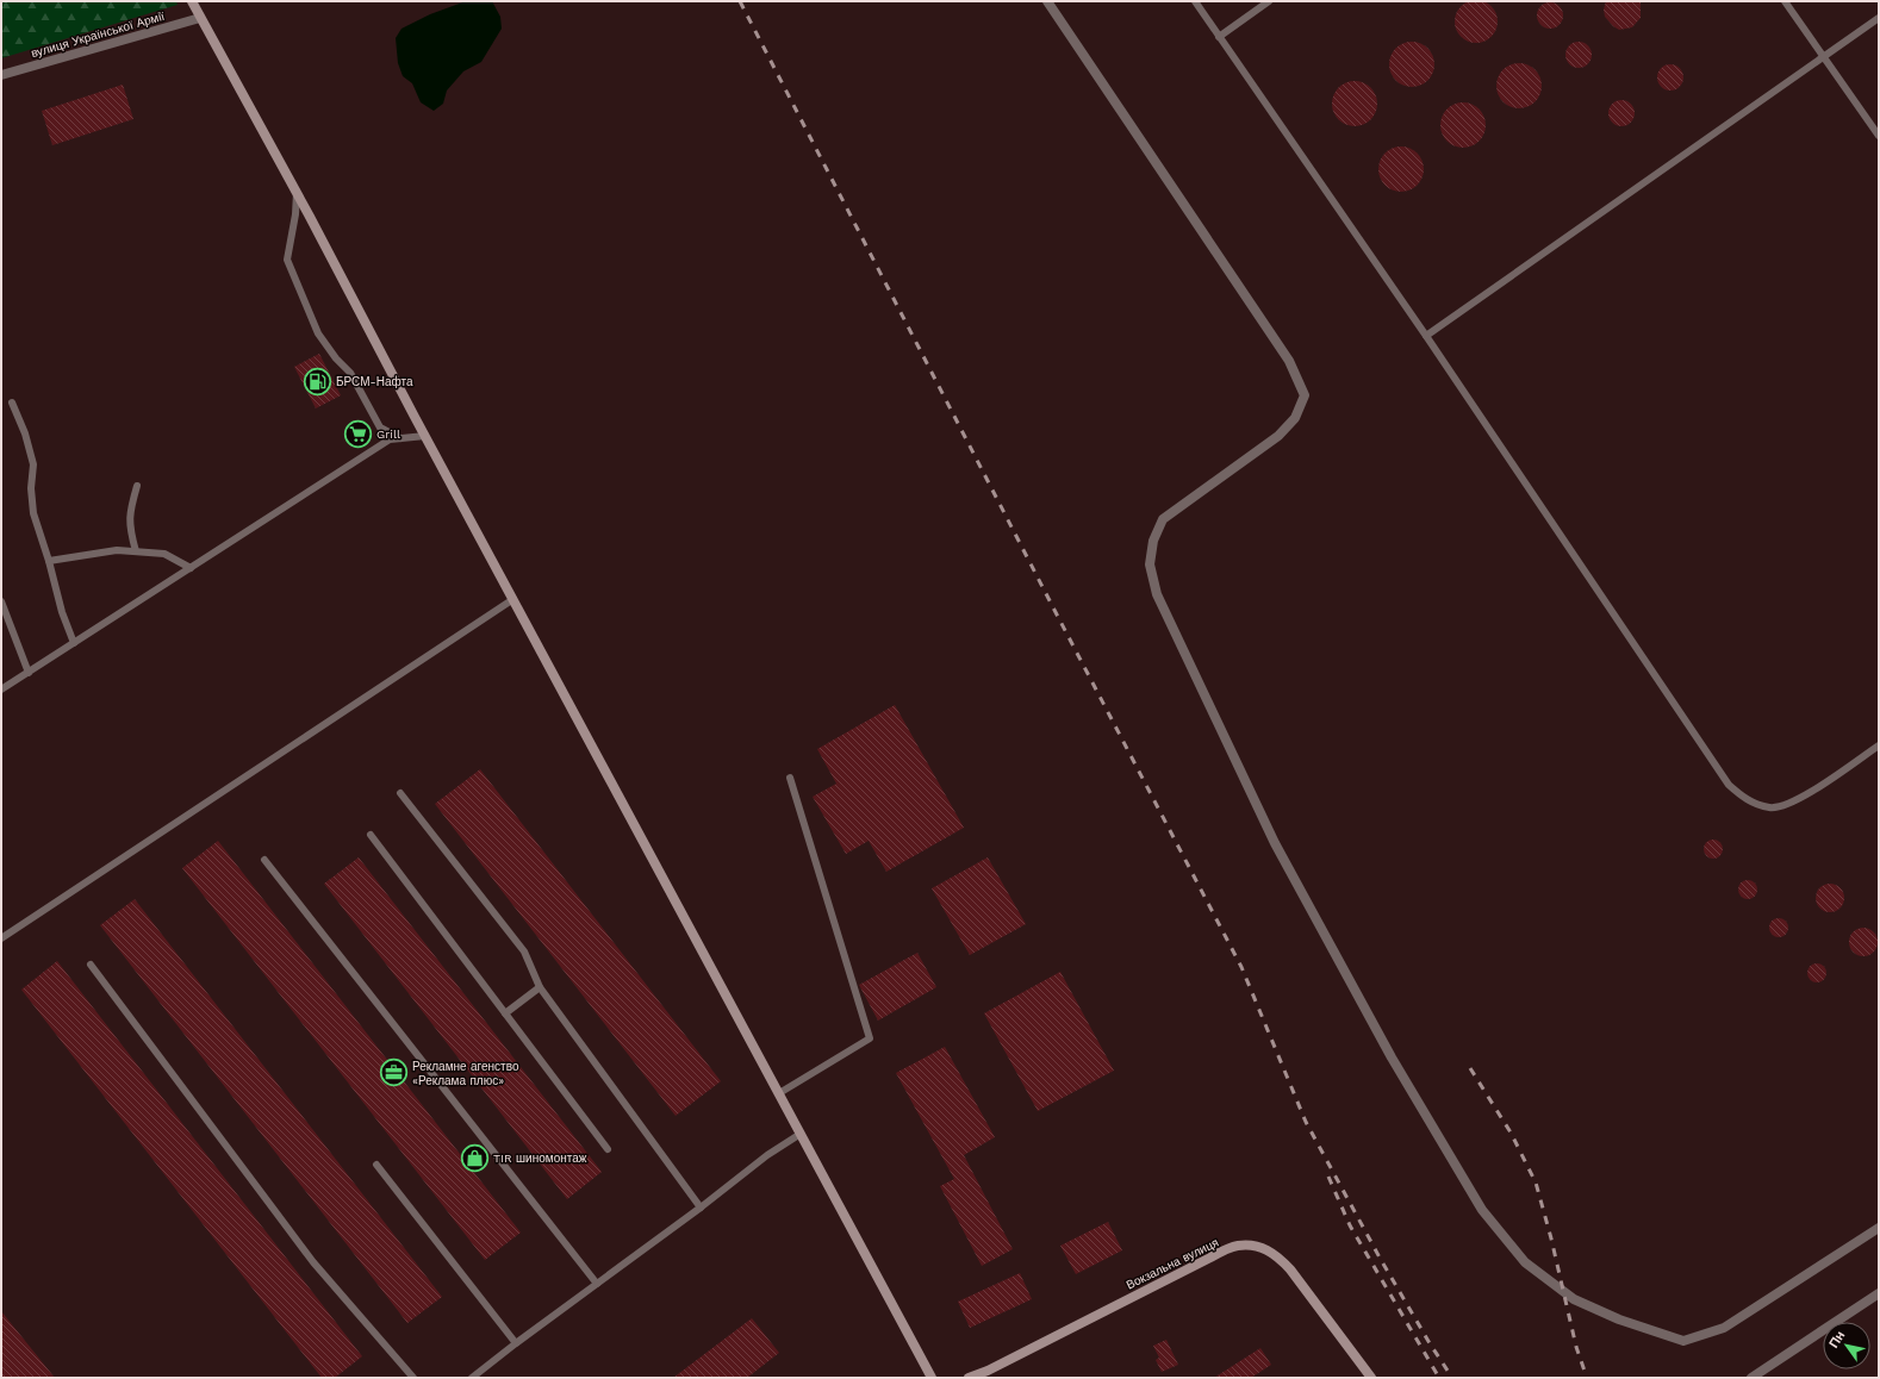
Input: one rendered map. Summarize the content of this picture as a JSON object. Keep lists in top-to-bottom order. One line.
{"streets":{"main road":["Вокзальна вулиця"],"street":["вулиця Української Армії"]},"places":{"fuel station":["БРСМ-Нафта"],"supermarket":["Grill"],"office":["Рекламне агенство «Реклама плюс»"],"shop":["TIR шиномонтаж"]},"north":"top left"}
